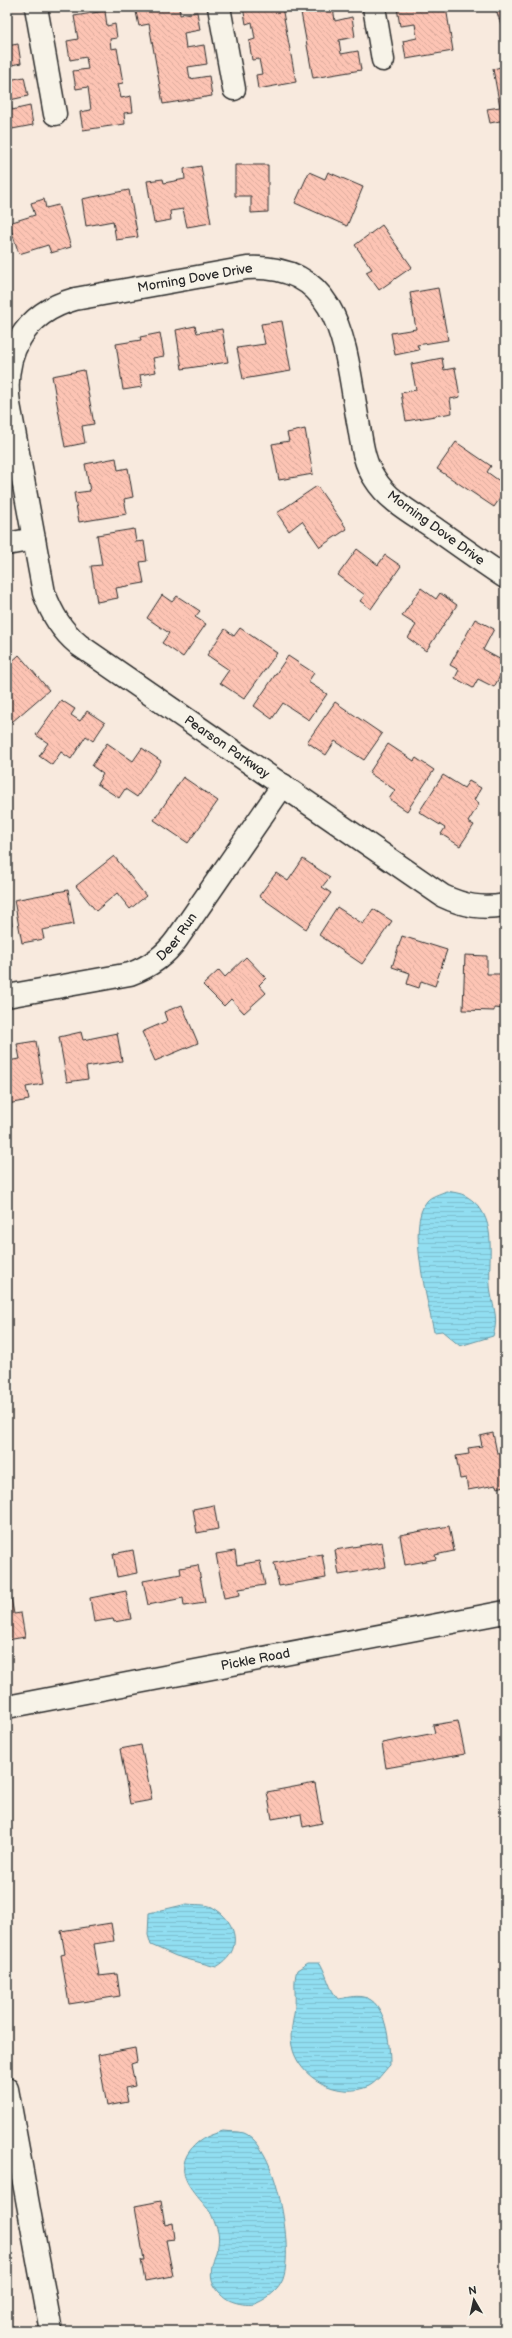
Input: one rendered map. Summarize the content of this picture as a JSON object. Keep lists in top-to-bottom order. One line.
{"streets":{"street":["Morning Dove Drive","Pearson Parkway","Deer Run","Pickle Road"]},"crossings":[["Morning Dove Drive","Pearson Parkway"],["Pearson Parkway","Deer Run"]],"north":"top"}
